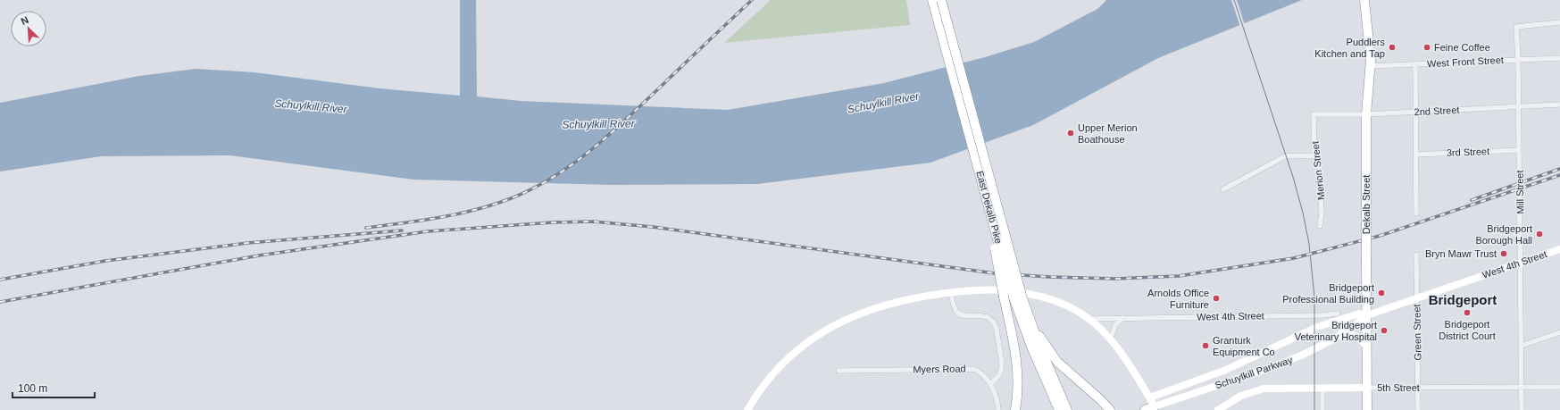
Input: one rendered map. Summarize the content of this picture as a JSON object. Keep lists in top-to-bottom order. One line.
{"streets":{"highway":["Dekalb Street","East Dekalb Pike"],"main road":["West 4th Street","Schuylkill Parkway","5th Street"],"street":["West Front Street","2nd Street","3rd Street","Merion Street","Mill Street","Green Street","Myers Road"]},"crossings":[["West Front Street","Mill Street"],["West Front Street","Dekalb Street"],["2nd Street","Merion Street"],["2nd Street","Mill Street"],["2nd Street","Dekalb Street"],["3rd Street","Mill Street"],["Mill Street","West 4th Street"],["Mill Street","5th Street"],["Dekalb Street","West 4th Street"],["Dekalb Street","Schuylkill Parkway"],["Dekalb Street","5th Street"],["West 4th Street","Green Street"],["West 4th Street","Schuylkill Parkway"],["Green Street","5th Street"]],"districts":["Bridgeport"],"water":["Schuylkill River"],"places":["Puddlers Kitchen and Tap","Feine Coffee","Upper Merion Boathouse","Bridgeport Borough Hall","Bryn Mawr Trust","Bridgeport Professional Building","Arnolds Office Furniture","Bridgeport District Court","Bridgeport Veterinary Hospital","Granturk Equipment Co"],"scale_bar":"100 m","north":"top left"}
